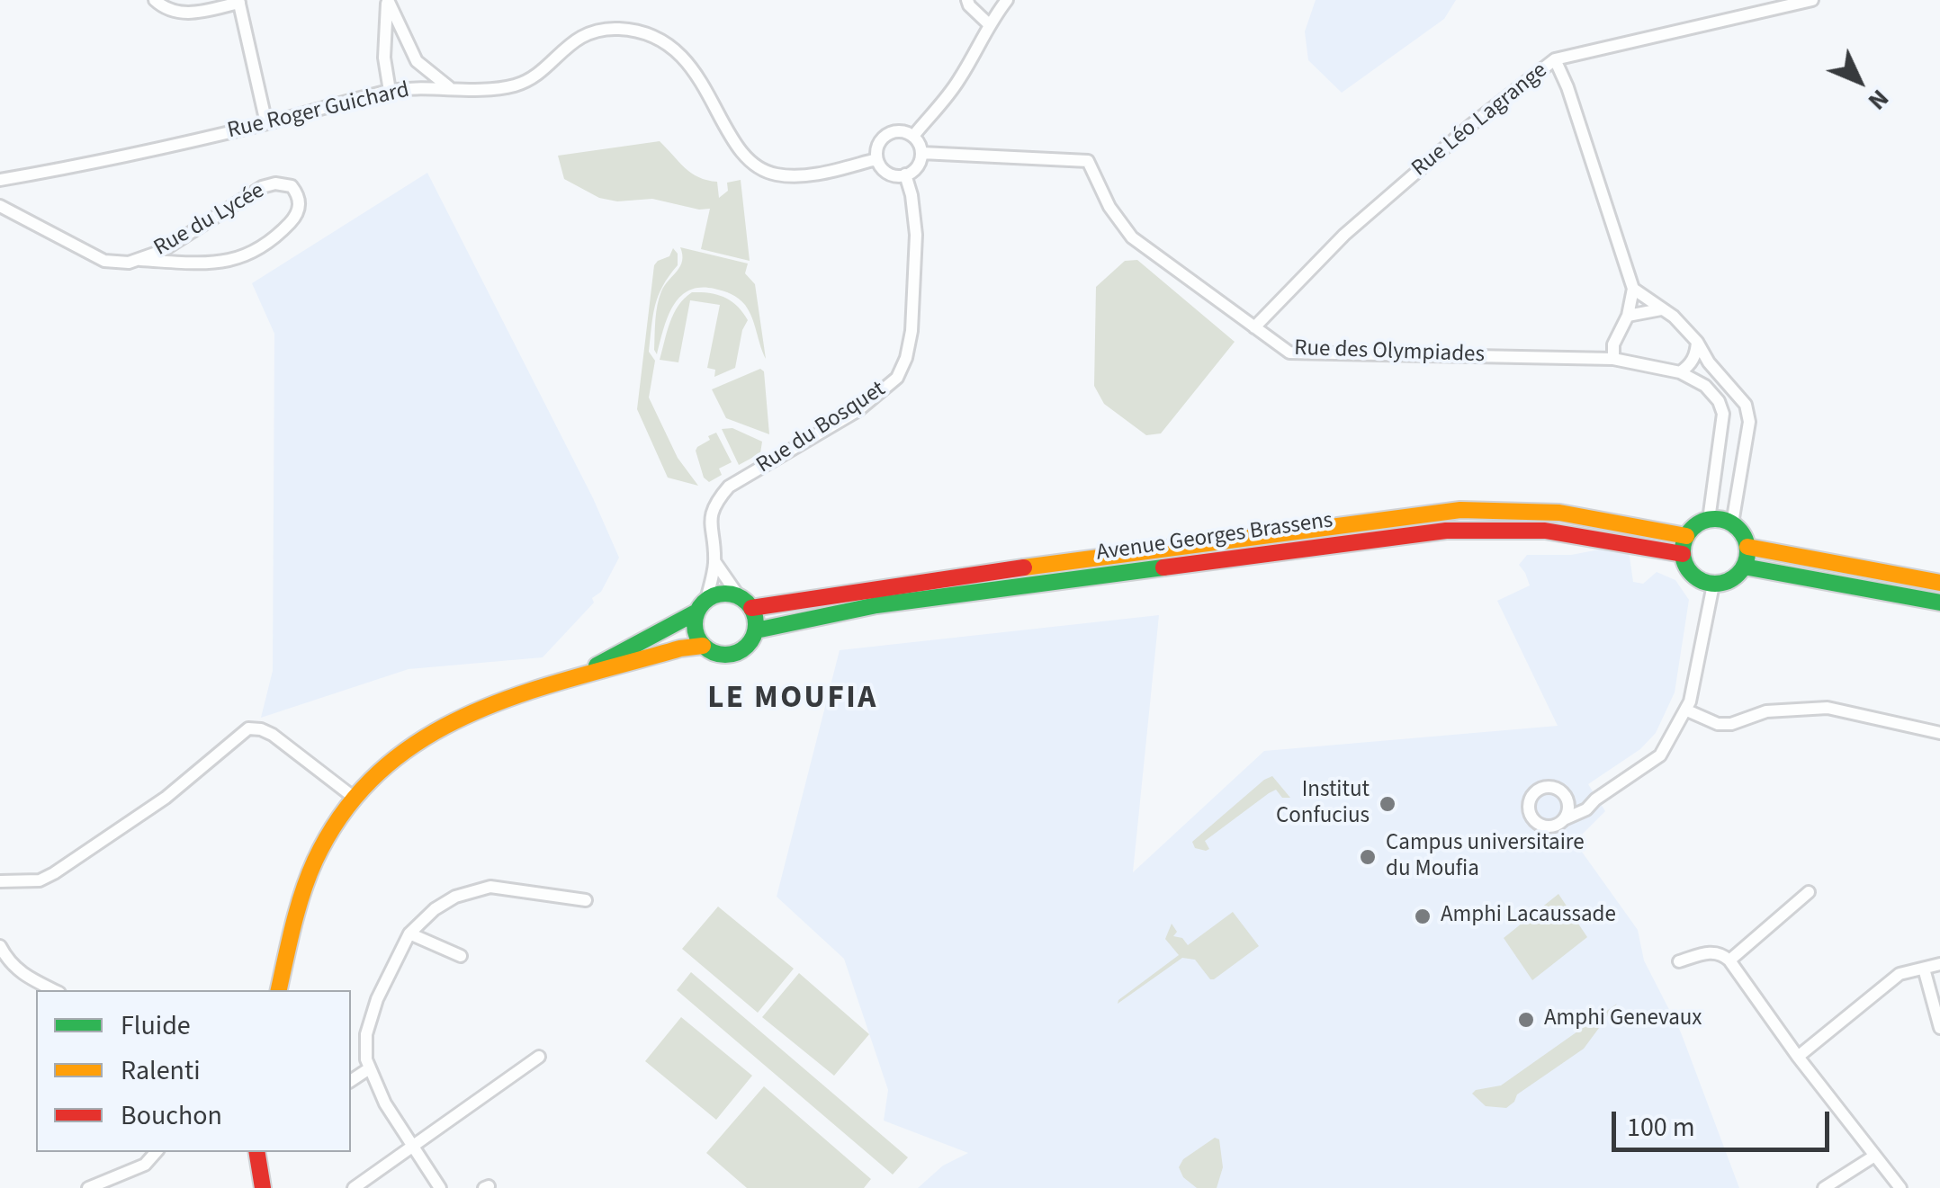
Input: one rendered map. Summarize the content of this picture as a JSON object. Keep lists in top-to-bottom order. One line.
{"streets":{"street":["Rue Roger Guichard","Rue Léo Lagrange","Rue du Lycée","Rue des Olympiades","Rue du Bosquet","Avenue Georges Brassens"]},"crossings":[["Rue Roger Guichard","Rue des Olympiades"],["Rue Roger Guichard","Rue du Bosquet"],["Rue Léo Lagrange","Rue des Olympiades"],["Rue des Olympiades","Rue du Bosquet"],["Rue du Bosquet","Avenue Georges Brassens"]],"districts":["LE MOUFIA"],"places":["Institut Confucius","Campus universitaire du Moufia","Amphi Lacaussade","Amphi Genevaux"],"legend":["Fluide","Ralenti","Bouchon"],"scale_bar":"100 m","north":"bottom right"}
